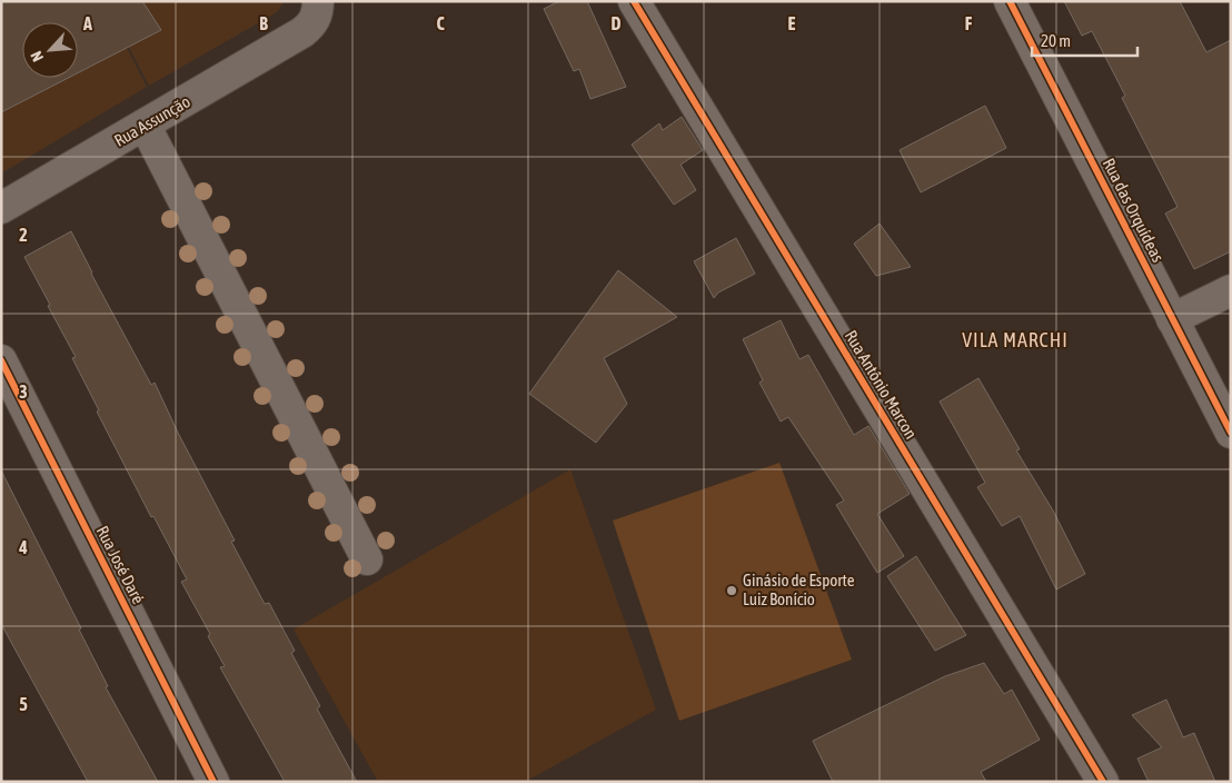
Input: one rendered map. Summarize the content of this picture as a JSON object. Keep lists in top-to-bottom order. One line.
{"streets":{"street":["Rua Assunção","Rua das Orquídeas","Rua Antônio Marcon","Rua José Daré"]},"districts":["VILA MARCHI"],"places":["Ginásio de Esporte Luiz Bonício"],"scale_bar":"20 m","north":"bottom left","grid":{"columns":["A","B","C","D","E","F"],"rows":["2","3","4","5"]}}
